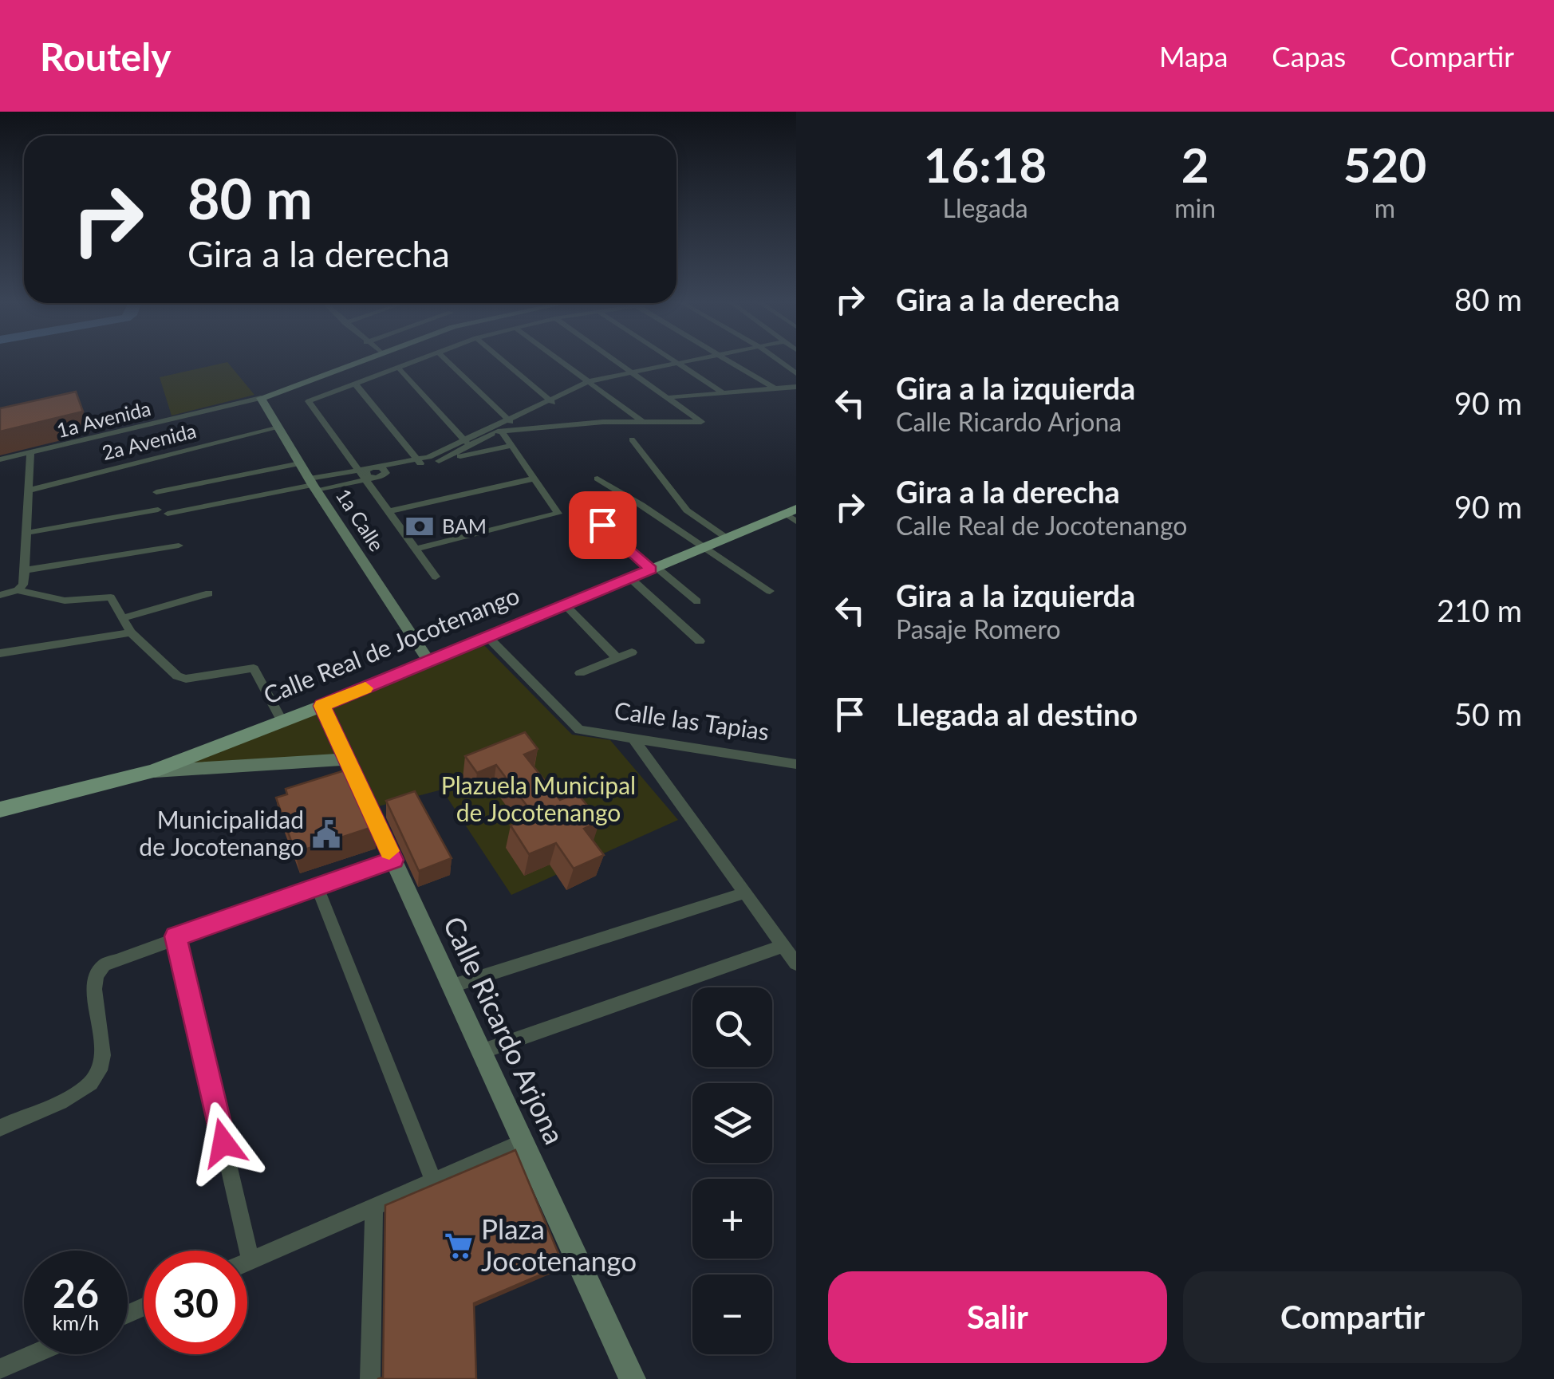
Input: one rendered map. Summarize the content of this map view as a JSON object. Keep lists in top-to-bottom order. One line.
{"streets":{"main road":["Calle Real de Jocotenango"],"street":["1a Avenida","2a Avenida","1a Calle","Calle las Tapias","Calle Ricardo Arjona"]},"crossings":[["1a Avenida","1a Calle"],["2a Avenida","1a Calle"],["1a Calle","Calle Real de Jocotenango"],["Calle Real de Jocotenango","Calle las Tapias"],["Calle Real de Jocotenango","Calle Ricardo Arjona"]],"parks":["Plazuela Municipal de Jocotenango"],"places":{"bank":["BAM"],"public building":["Municipalidad de Jocotenango"],"supermarket":["Plaza Jocotenango"]},"page":{"header":"Routely","nav":["Mapa","Capas","Compartir"],"eta":["16:18","Llegada","2","min","520","m"],"turn":["80 m","Gira a la derecha"],"list":[{"name":"Gira a la derecha","value":"80 m"},{"name":"Gira a la izquierda","note":"Calle Ricardo Arjona","value":"90 m"},{"name":"Gira a la derecha","note":"Calle Real de Jocotenango","value":"90 m"},{"name":"Gira a la izquierda","note":"Pasaje Romero","value":"210 m"},{"name":"Llegada al destino","value":"50 m"}],"map_buttons":["+","−"],"speed":"26 km/h","limit":"30","buttons":["Salir","Compartir"]}}
